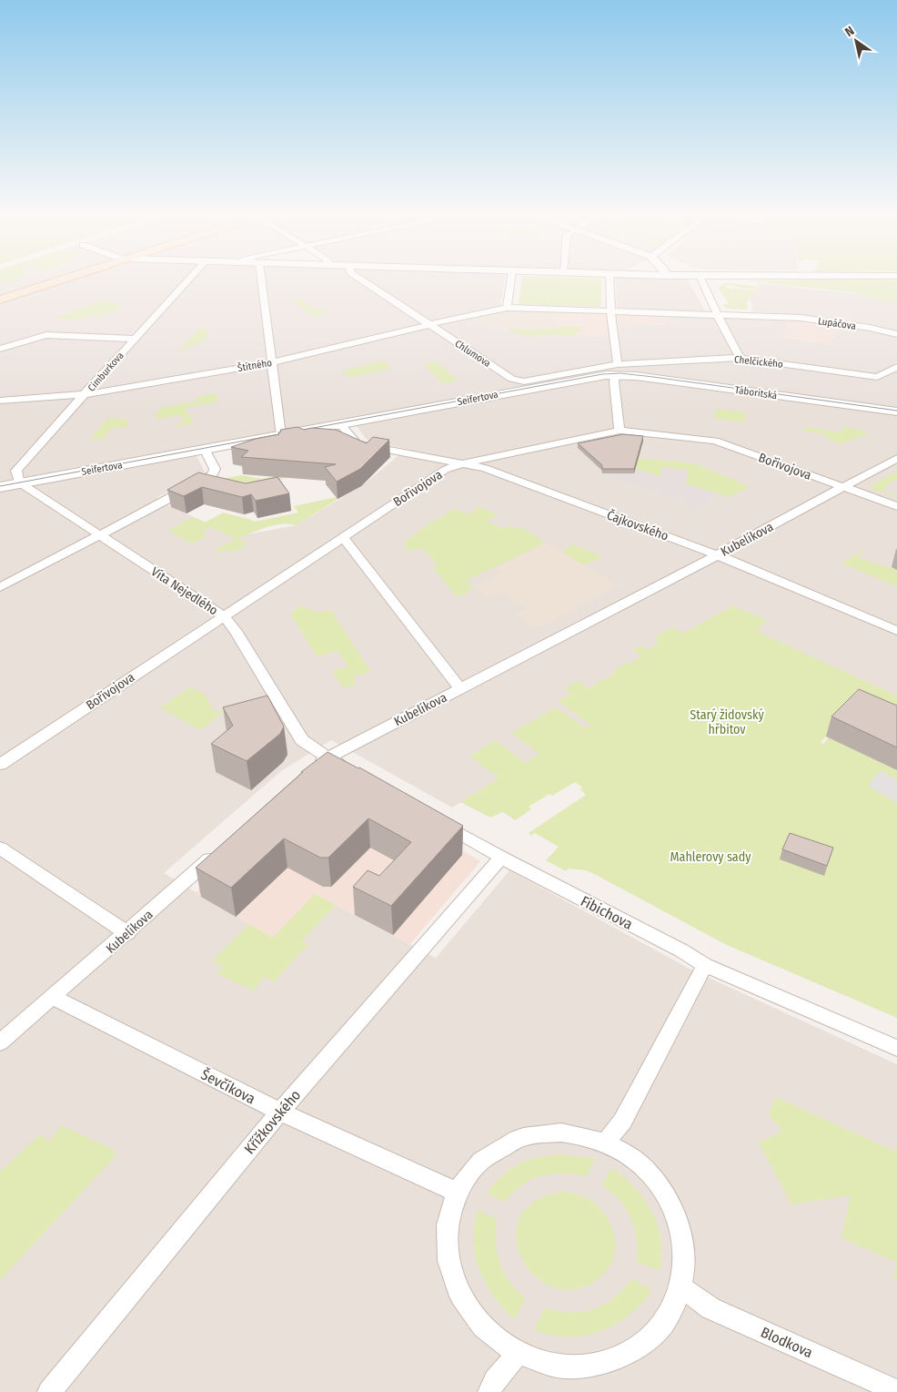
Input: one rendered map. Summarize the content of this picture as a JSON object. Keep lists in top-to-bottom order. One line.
{"streets":{"street":["Lupáčova","Chlumova","Chelčického","Štítného","Cimburkova","Táboritská","Seifertova","Bořivojova","Čajkovského","Kubelíkova","Víta Nejedlého","Fibichova","Ševčíkova","Křížkovského","Blodkova"]},"crossings":[["Lupáčova","Štítného"],["Chlumova","Chelčického"],["Chlumova","Štítného"],["Chlumova","Táboritská"],["Chlumova","Seifertova"],["Chelčického","Táboritská"],["Chelčického","Seifertova"],["Štítného","Cimburkova"],["Cimburkova","Seifertova"],["Cimburkova","Víta Nejedlého"],["Táboritská","Seifertova"],["Seifertova","Čajkovského"],["Seifertova","Víta Nejedlého"],["Bořivojova","Čajkovského"],["Bořivojova","Kubelíkova"],["Bořivojova","Víta Nejedlého"],["Čajkovského","Kubelíkova"],["Kubelíkova","Víta Nejedlého"],["Kubelíkova","Ševčíkova"],["Fibichova","Křížkovského"],["Ševčíkova","Křížkovského"]],"parks":["Starý židovský hřbitov","Mahlerovy sady"],"north":"top left"}
